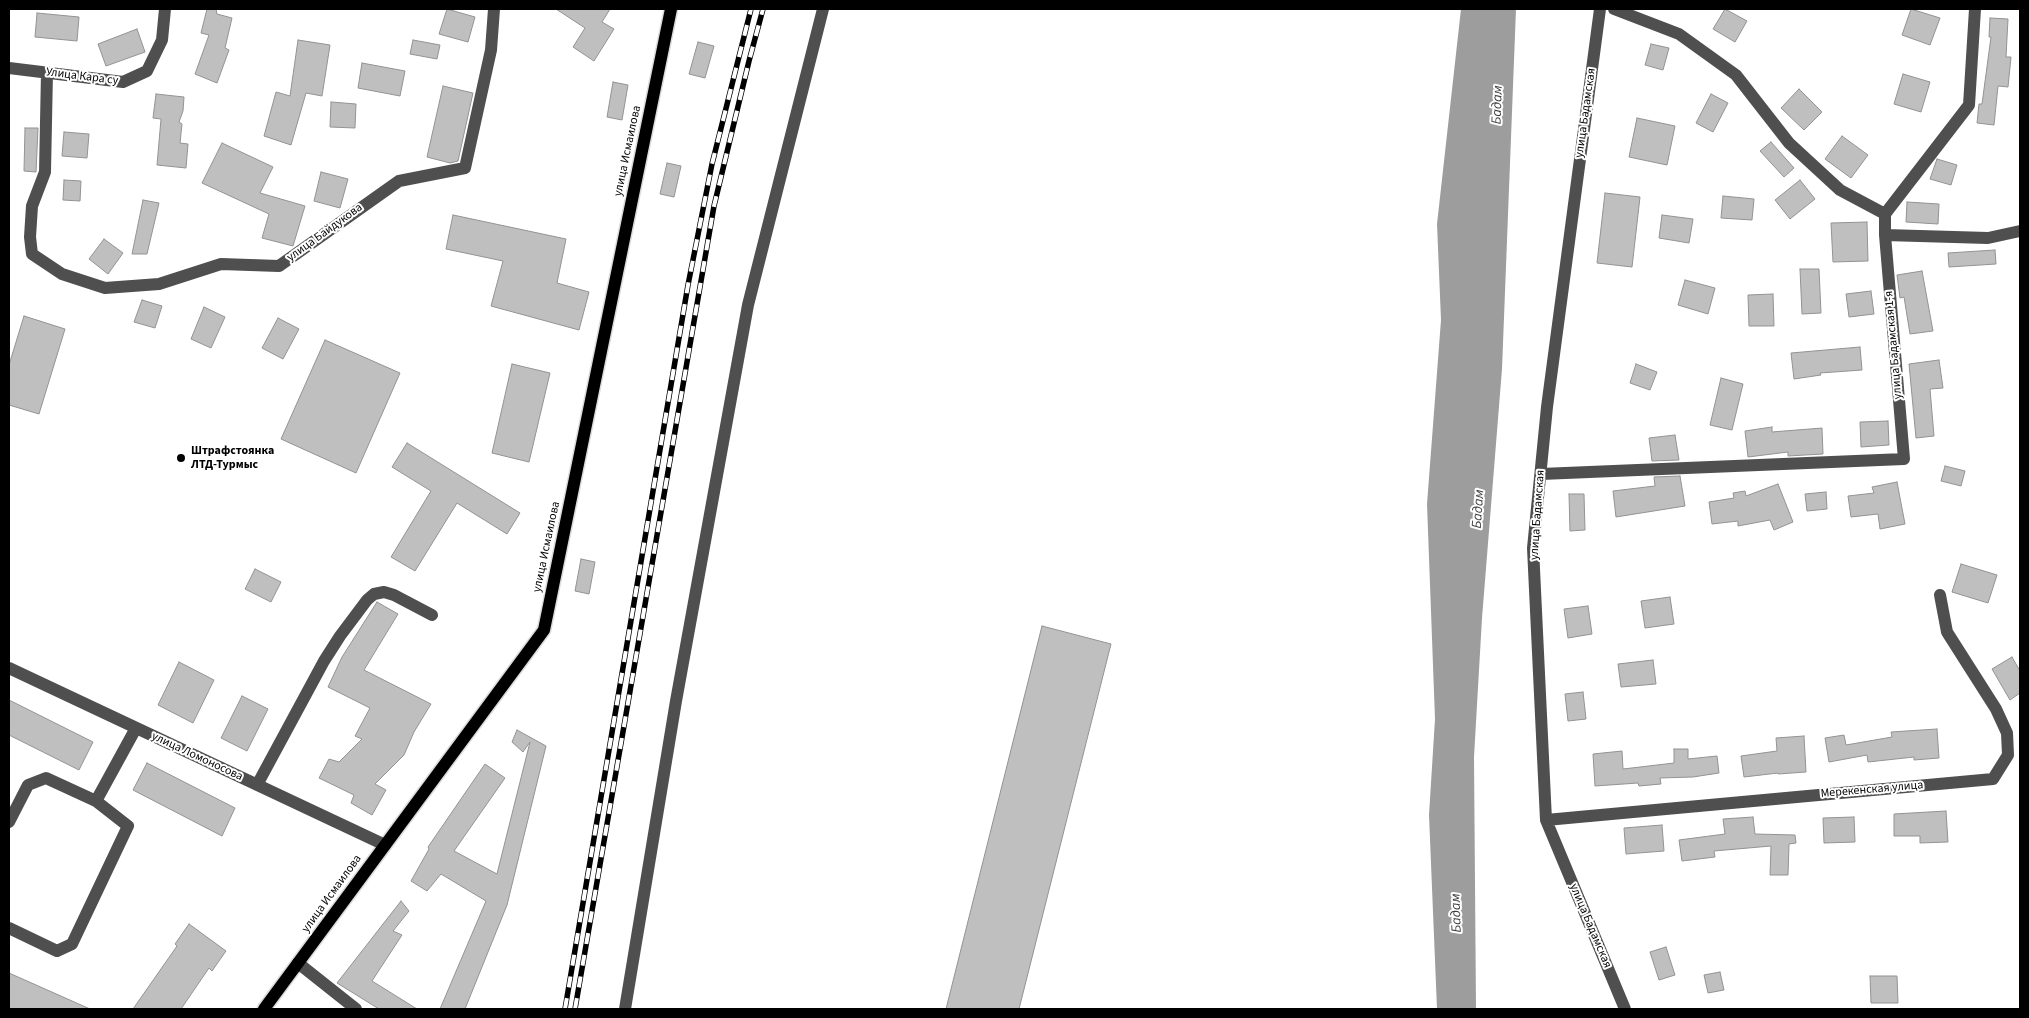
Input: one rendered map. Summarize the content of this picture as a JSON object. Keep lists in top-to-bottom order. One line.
{"streets":{"main road":["улица Исмаилова"],"street":["Улица Кара су","улица Бадамская","улица Байдукова","улица Бадамская 1-я","улица Ломоносова","Мерекенская улица"]},"crossings":[["Улица Кара су","улица Байдукова"],["улица Бадамская","улица Бадамская 1-я"],["улица Бадамская","Мерекенская улица"],["улица Исмаилова","улица Ломоносова"]],"water":["Бадам"],"places":["Штрафстоянка ЛТД-Турмыс"]}
